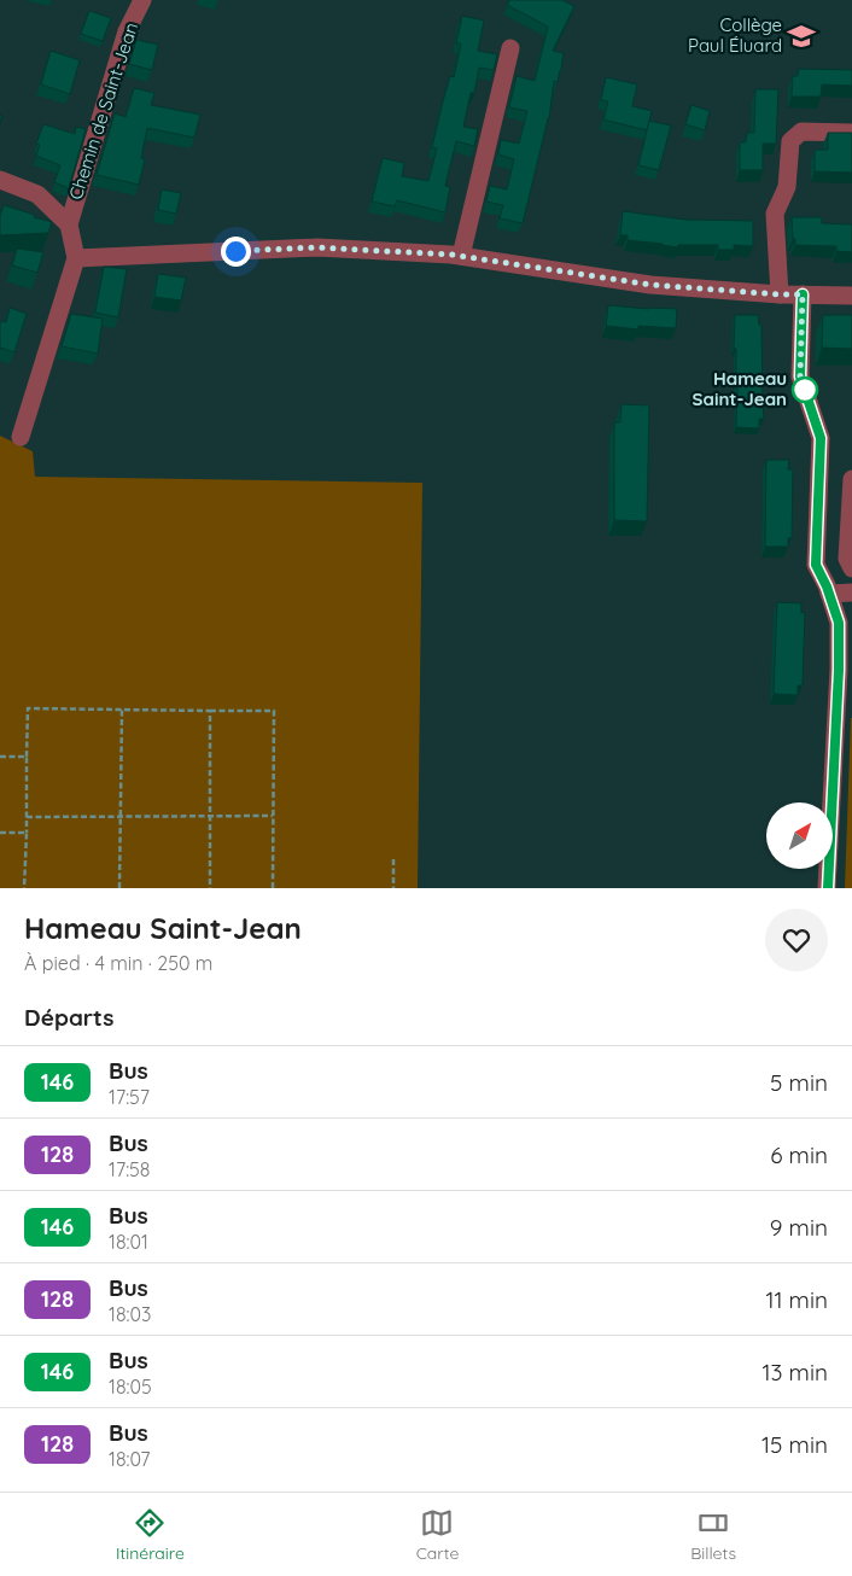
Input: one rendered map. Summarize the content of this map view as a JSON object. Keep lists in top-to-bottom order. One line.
{"streets":{"street":["Chemin de Saint-Jean"]},"places":{"school or university":["Collège Paul Éluard"],"other":["Hameau Saint-Jean"]},"lines":["bus line 146"],"north":"top right","page":{"heading":[["Hameau Saint-Jean","À pied · 4 min · 250 m"],"Départs"],"list":[{"mark":"146","name":"Bus","note":"17:57","value":"5 min"},{"mark":"128","name":"Bus","note":"17:58","value":"6 min"},{"mark":"146","name":"Bus","note":"18:01","value":"9 min"},{"mark":"128","name":"Bus","note":"18:03","value":"11 min"},{"mark":"146","name":"Bus","note":"18:05","value":"13 min"},{"mark":"128","name":"Bus","note":"18:07","value":"15 min"}],"tabs":["Itinéraire","Carte","Billets"]}}
